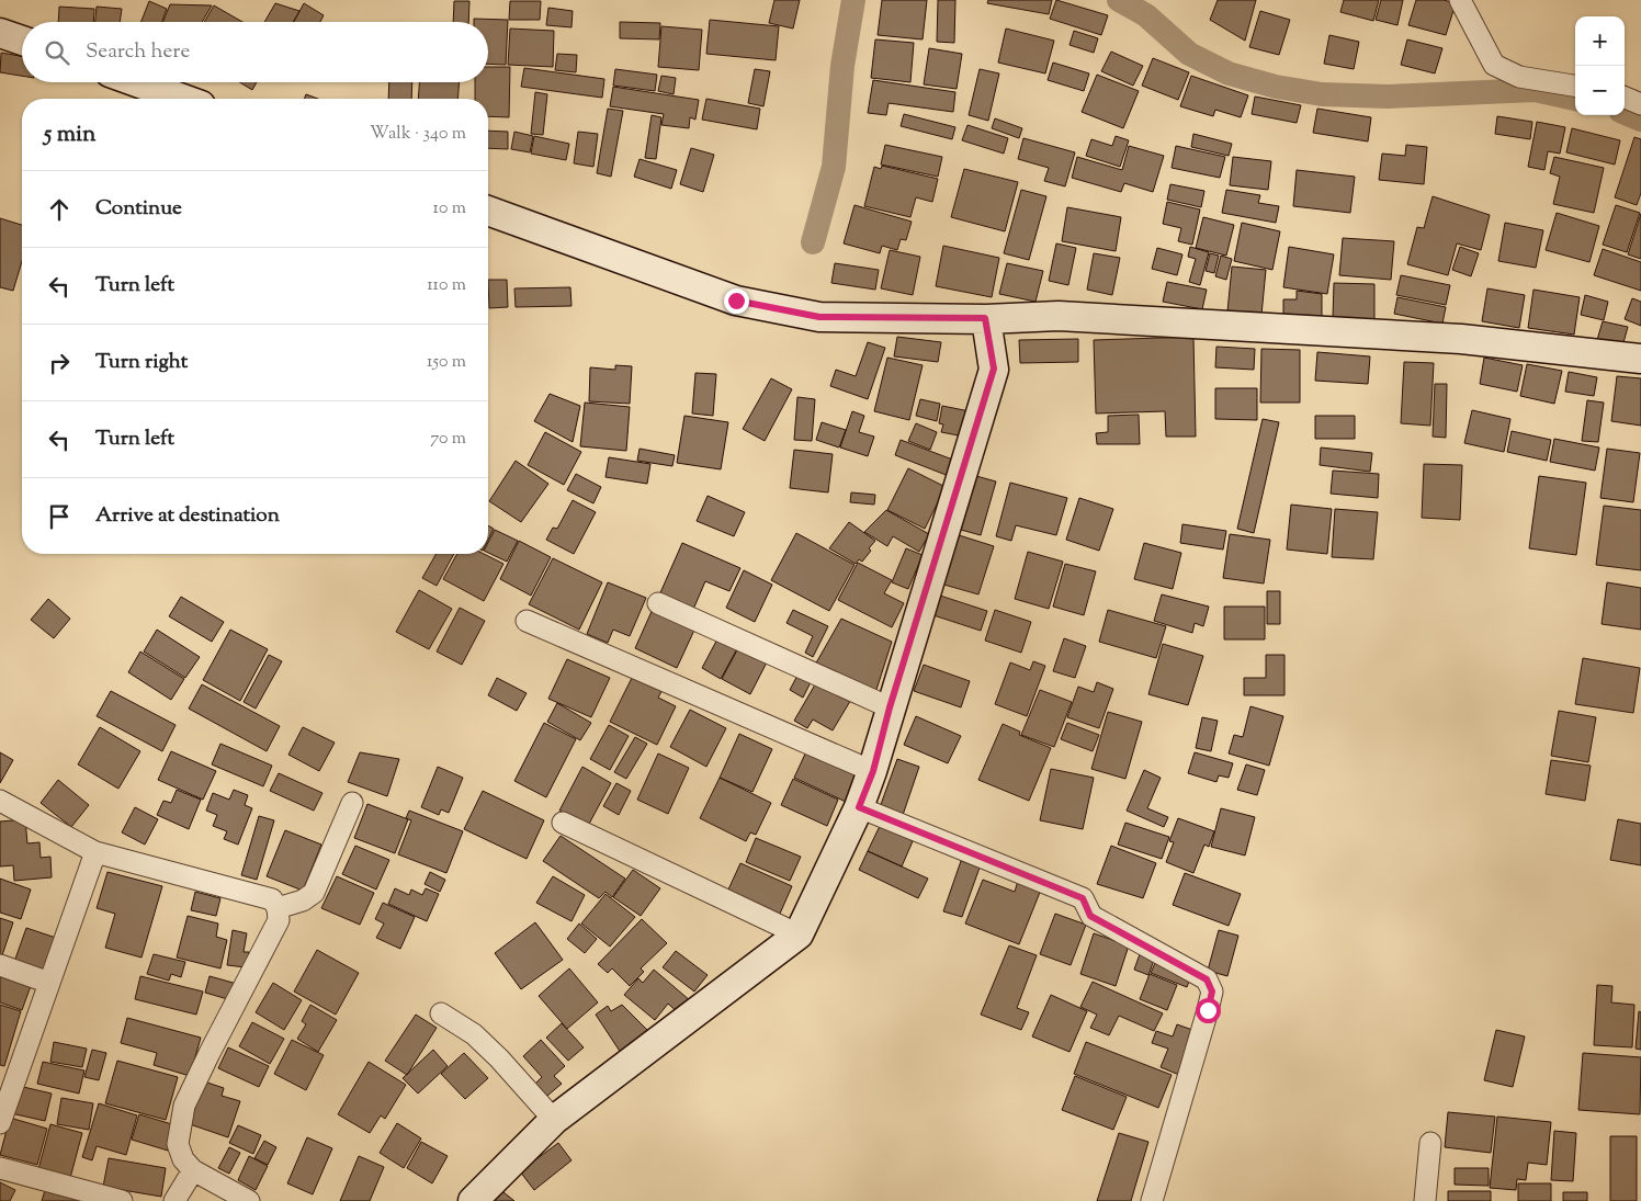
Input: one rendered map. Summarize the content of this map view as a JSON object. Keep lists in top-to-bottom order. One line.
{"page":{"map_buttons":["+","−"],"search":"Search here","heading":["5 min","Walk · 340 m"],"list":[["Continue","10 m"],["Turn left","110 m"],["Turn right","150 m"],["Turn left","70 m"],"Arrive at destination"]}}
